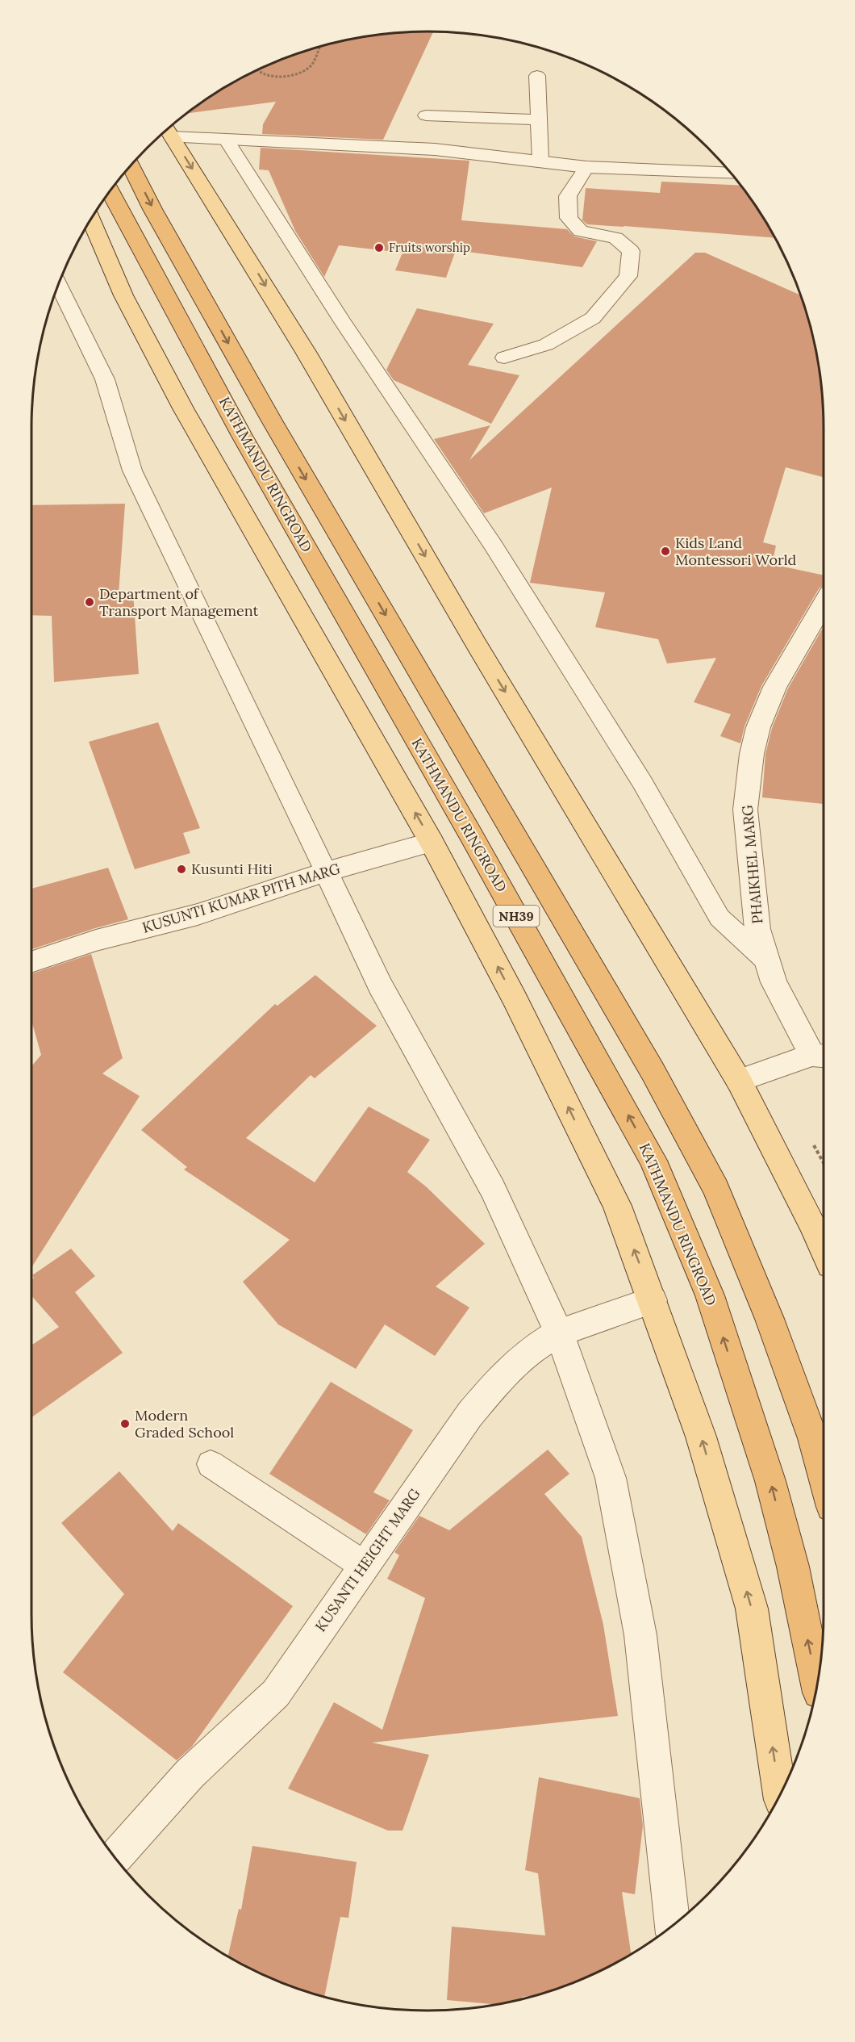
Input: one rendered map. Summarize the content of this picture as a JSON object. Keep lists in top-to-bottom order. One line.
{"streets":{"highway":["KATHMANDU RINGROAD","NH39"],"street":["PHAIKHEL MARG","KUSUNTI KUMAR PITH MARG","KUSANTI HEIGHT MARG"]},"places":["Fruits worship","Kids Land Montessori World","Department of Transport Management","Kusunti Hiti","Modern Graded School"]}
